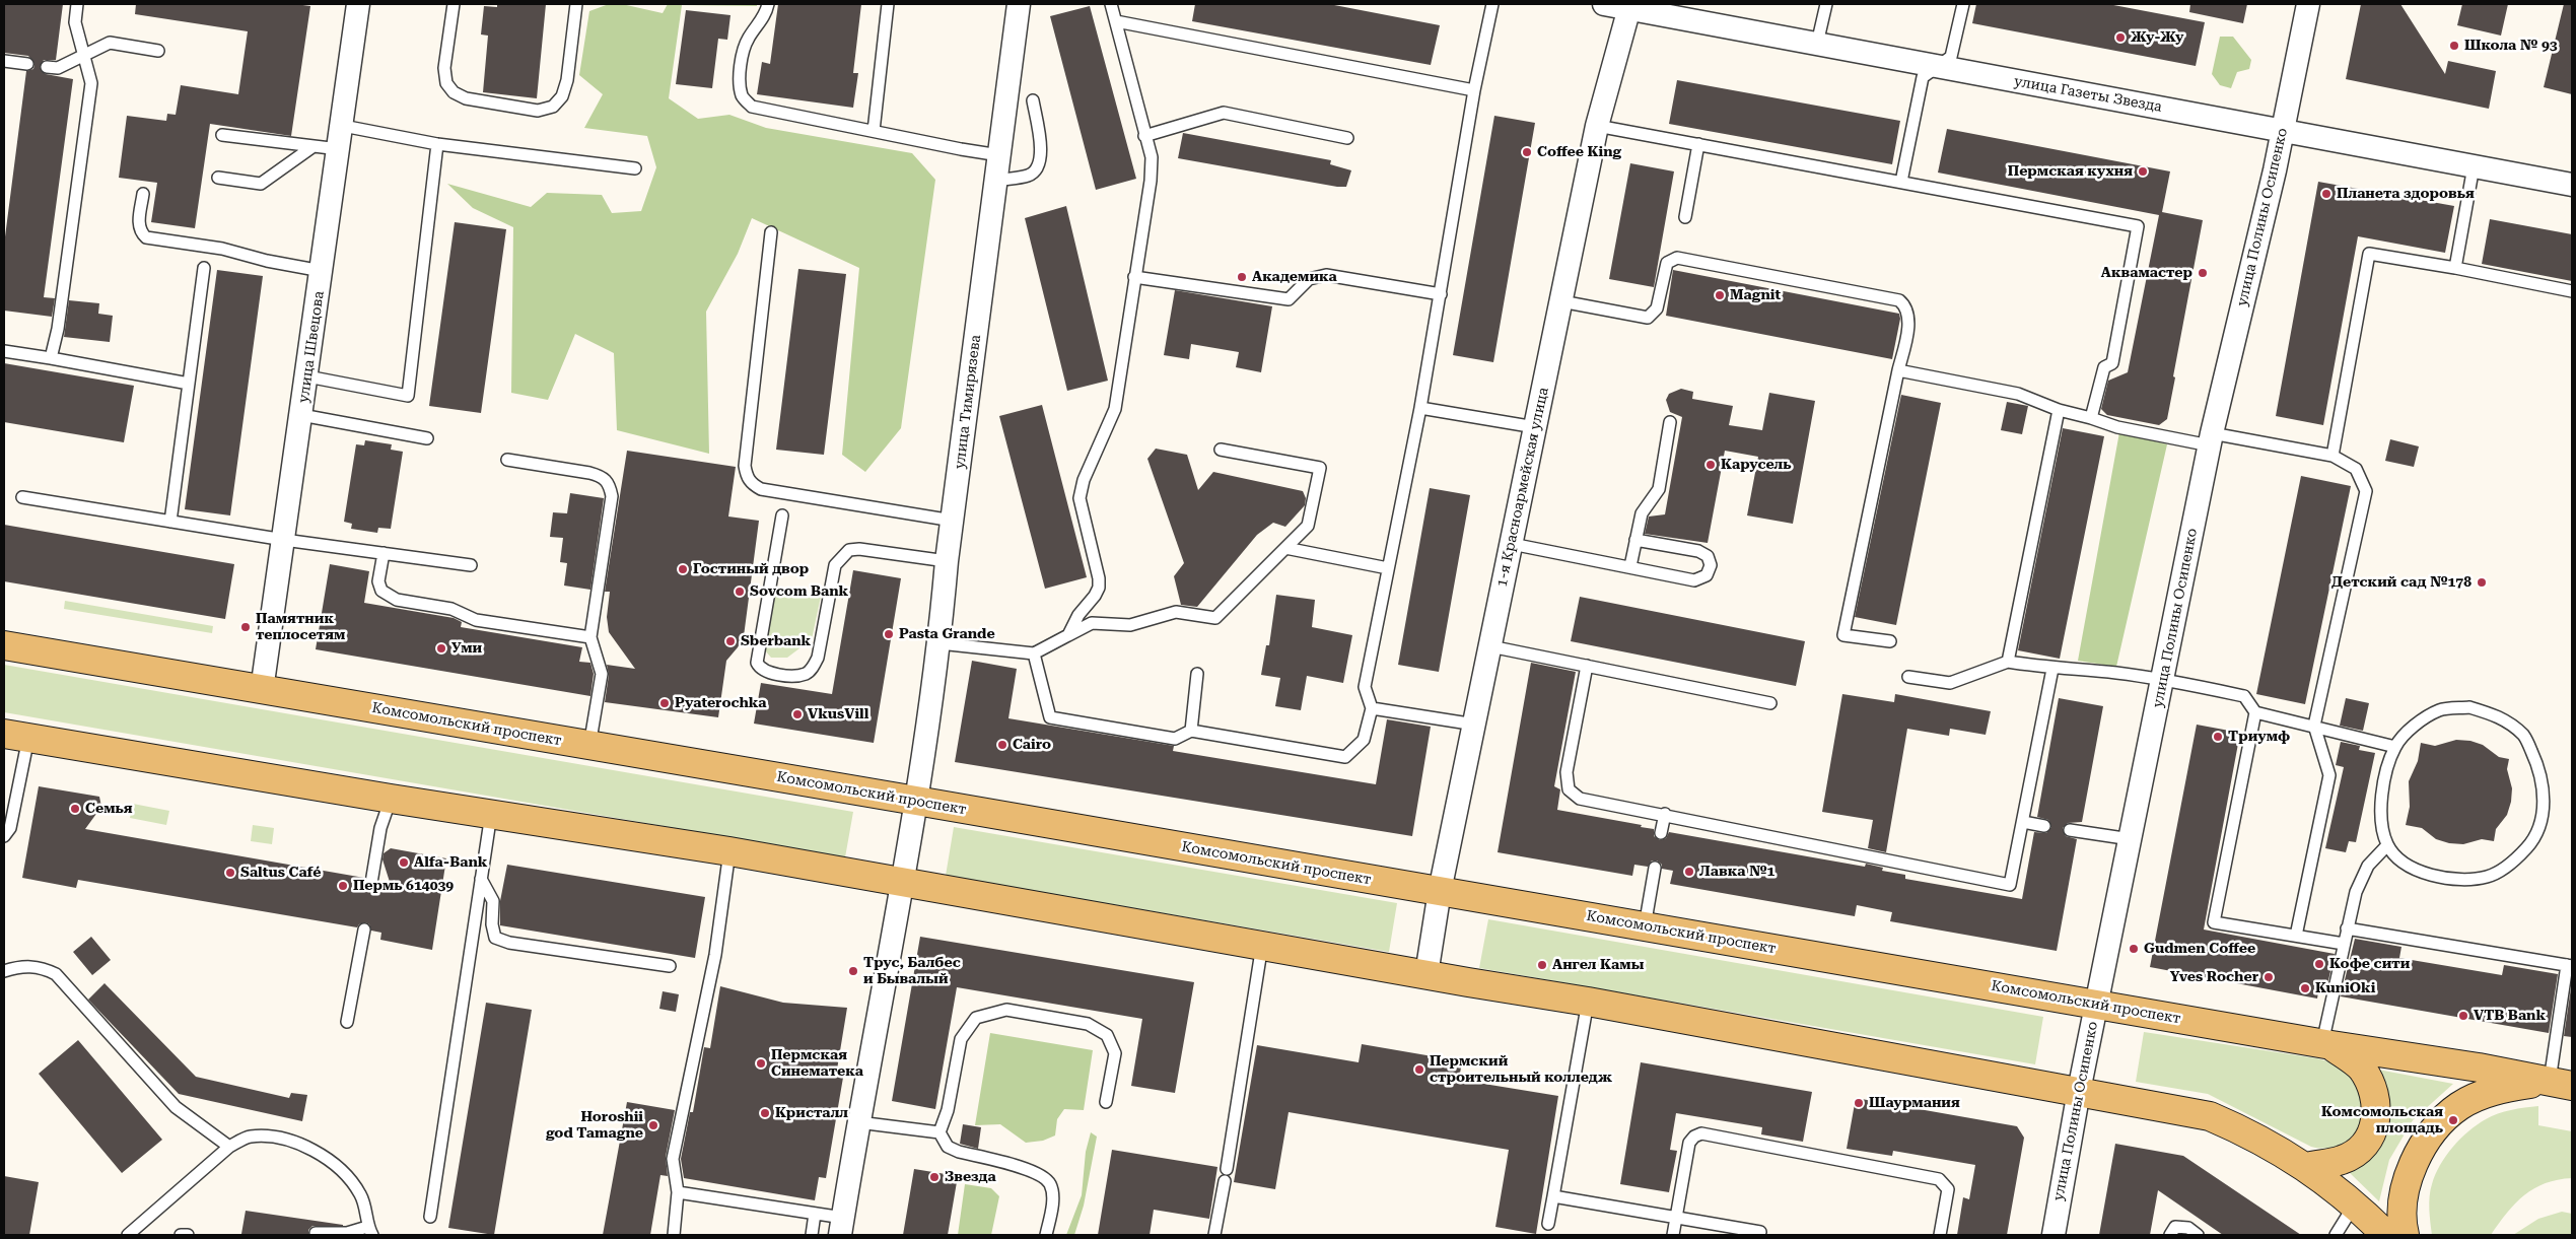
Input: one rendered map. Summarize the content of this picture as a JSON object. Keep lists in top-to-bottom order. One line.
{"streets":{"main road":["Комсомольский проспект"],"street":["улица Газеты Звезда","улица Полины Осипенко","улица Швецова","улица Тимирязева","1-я Красноармейская улица"]},"crossings":[["улица Газеты Звезда","улица Полины Осипенко"],["улица Газеты Звезда","1-я Красноармейская улица"],["улица Полины Осипенко","Комсомольский проспект"],["улица Швецова","Комсомольский проспект"],["улица Тимирязева","Комсомольский проспект"],["1-я Красноармейская улица","Комсомольский проспект"]],"places":["Жу-Жу","Школа № 93","Coffee King","Пермская кухня","Планета здоровья","Аквамастер","Академика","Magnit","Карусель","Гостиный двор","Детский сад №178","Sovcom Bank","Памятник теплосетям","Pasta Grande","Sberbank","Уми","Pyaterochka","VkusVill","Триумф","Cairo","Семья","Alfa-Bank","Лавка №1","Saltus Café","Пермь 614039","Gudmen Coffee","Кофе сити","Ангел Камы","Трус, Балбес и Бывалый","Yves Rocher","KuniOki","VTB Bank","Пермская Синематека","Пермский строительный колледж","Шаурмания","Кристалл","Комсомольская площадь","Horoshii god Tamagne","Звезда"]}
